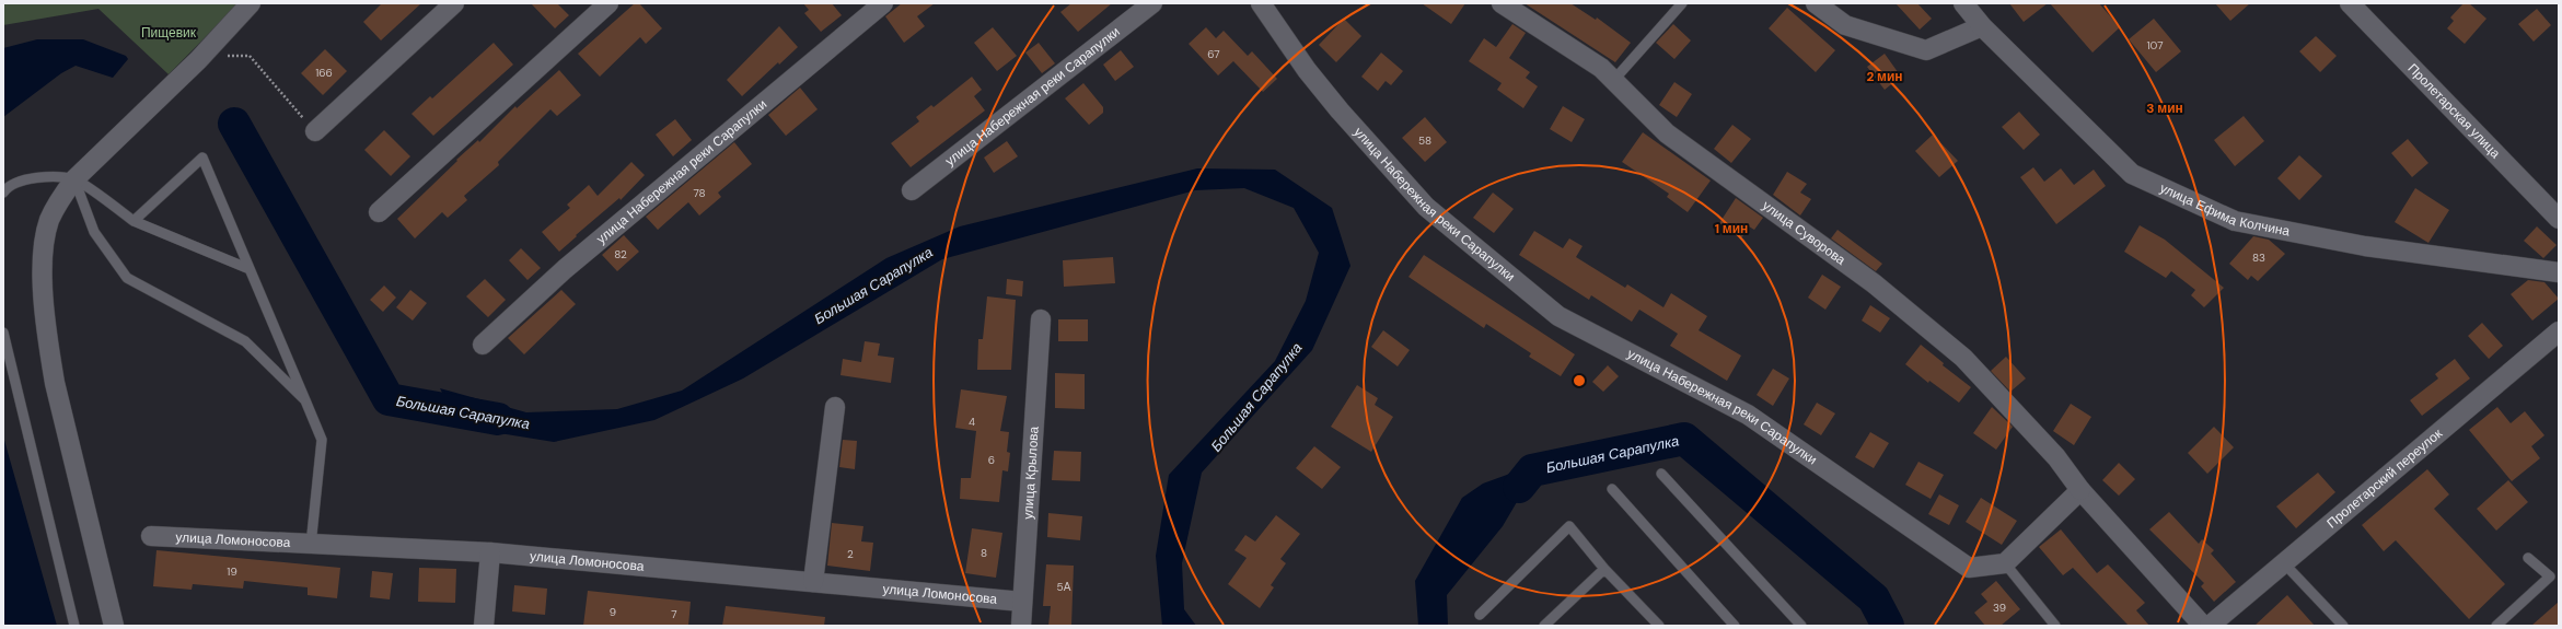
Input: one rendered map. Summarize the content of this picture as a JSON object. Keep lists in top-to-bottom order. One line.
{"streets":{"street":["улица Набережная реки Сарапулки","Пролетарская улица","улица Ефима Колчина","улица Суворова","улица Крылова","Пролетарский переулок","улица Ломоносова"]},"crossings":[["улица Крылова","улица Ломоносова"]],"water":["Большая Сарапулка"],"parks":["Пищевик"],"house_numbers":["107","67","166","58","78","82","83","4","6","8","2","19","5А","39","9","7"],"rings":["2 мин","3 мин","1 мин"]}
